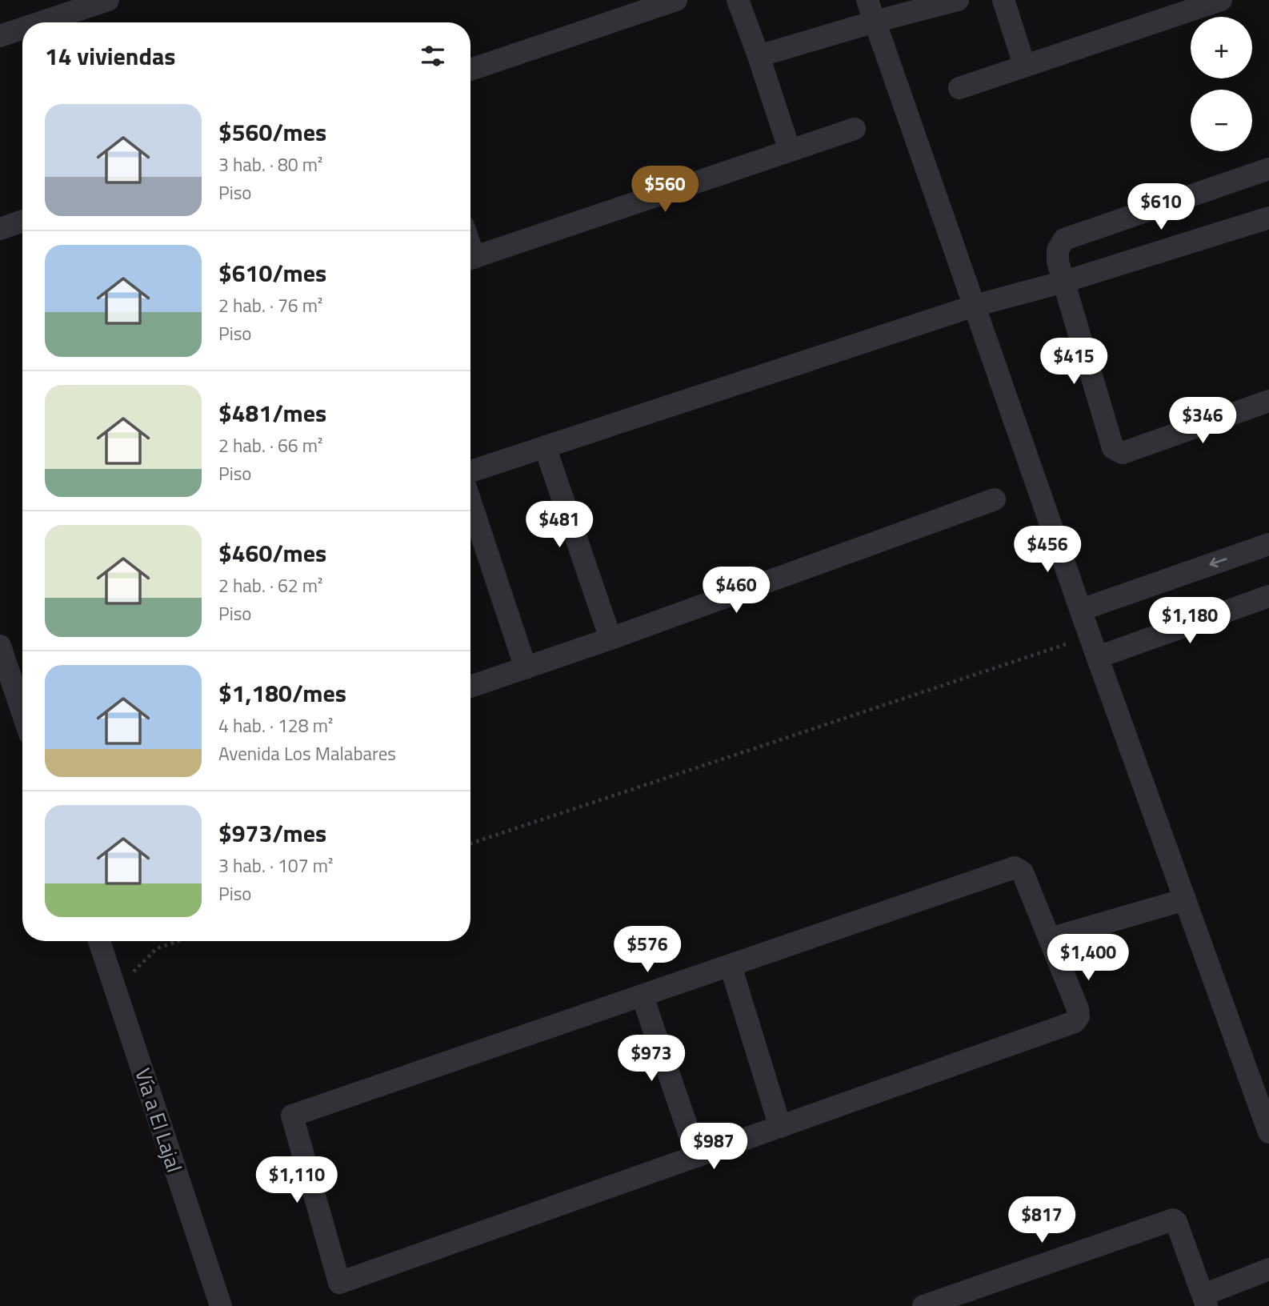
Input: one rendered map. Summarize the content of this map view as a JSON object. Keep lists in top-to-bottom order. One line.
{"streets":{"street":["Vía a El Lajal"]},"page":{"map_buttons":["+","−"],"heading":"14 viviendas","list":[{"name":"$560/mes","note":"3 hab. · 80 m² · Piso"},{"name":"$610/mes","note":"2 hab. · 76 m² · Piso"},{"name":"$481/mes","note":"2 hab. · 66 m² · Piso"},{"name":"$460/mes","note":"2 hab. · 62 m² · Piso"},{"name":"$1,180/mes","note":"4 hab. · 128 m² · Avenida Los Malabares"},{"name":"$973/mes","note":"3 hab. · 107 m² · Piso"}],"price":["$560","$610","$415","$346","$481","$456","$460","$1,180","$576","$1,400","$973","$987","$1,110","$817"]}}
